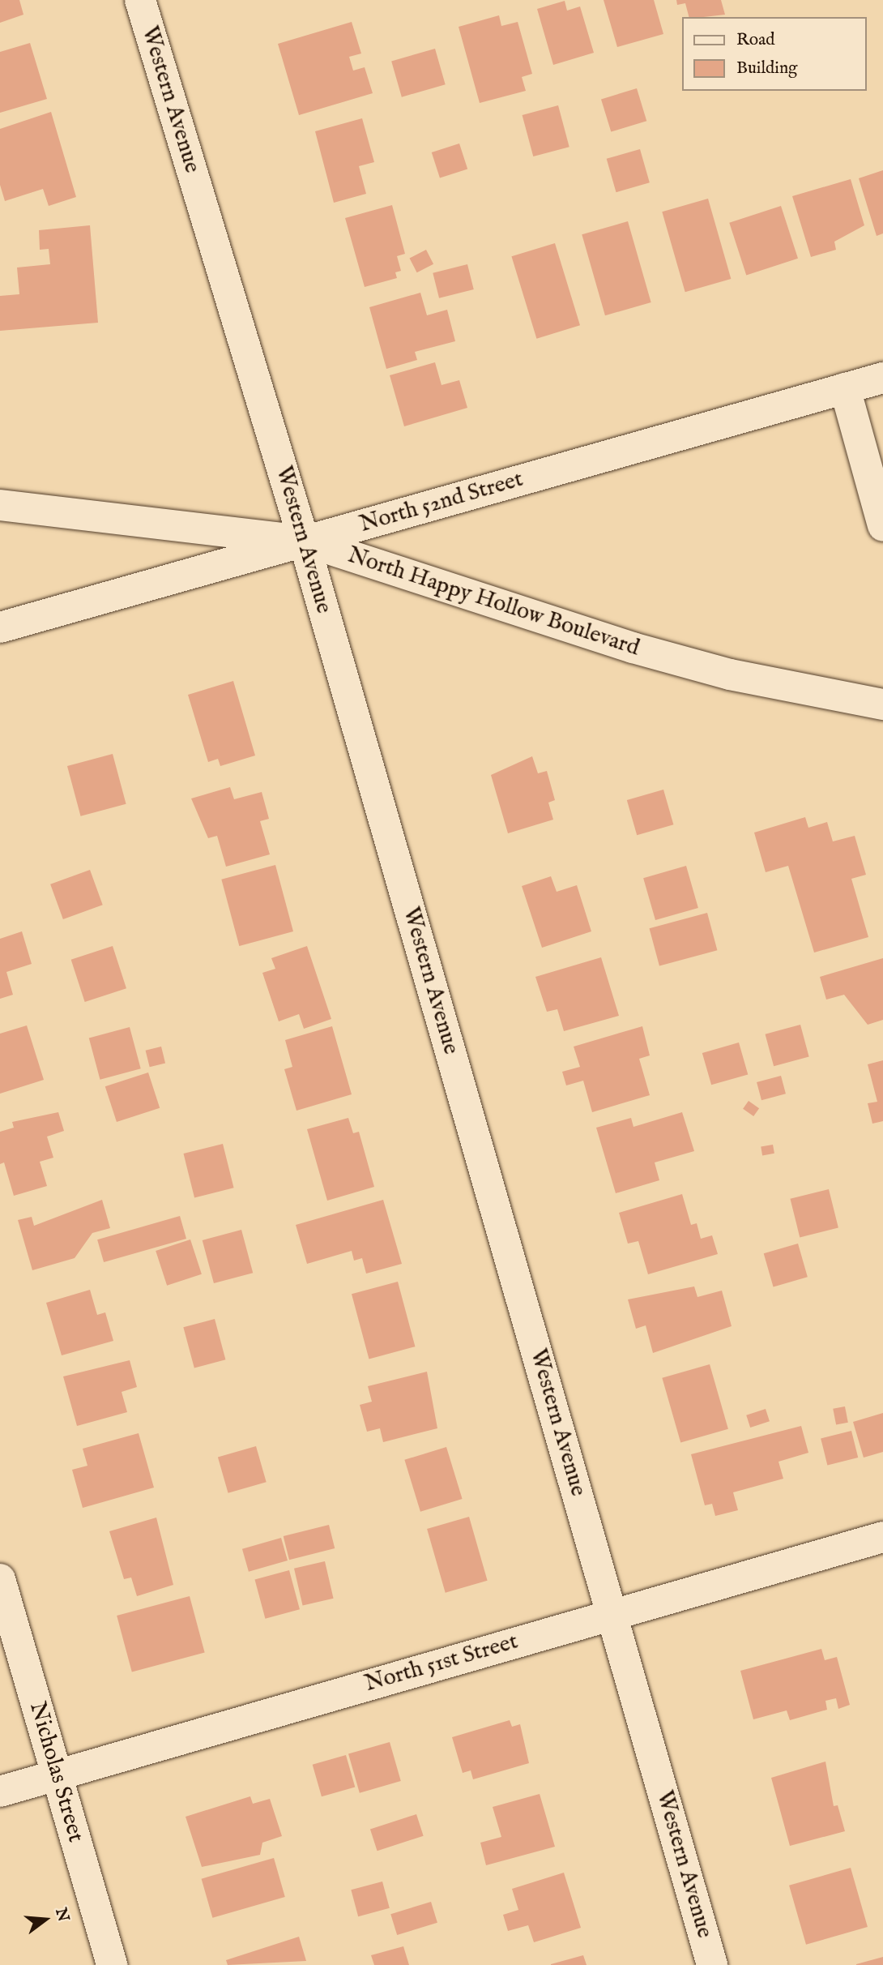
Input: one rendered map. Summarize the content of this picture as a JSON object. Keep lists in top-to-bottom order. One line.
{"streets":{"street":["Western Avenue","North 52nd Street","North Happy Hollow Boulevard","North 51st Street","Nicholas Street"]},"crossings":[["Western Avenue","North 52nd Street"],["Western Avenue","North Happy Hollow Boulevard"],["Western Avenue","North 51st Street"],["North 52nd Street","North Happy Hollow Boulevard"],["North 51st Street","Nicholas Street"]],"legend":["Road","Building"],"north":"right"}
